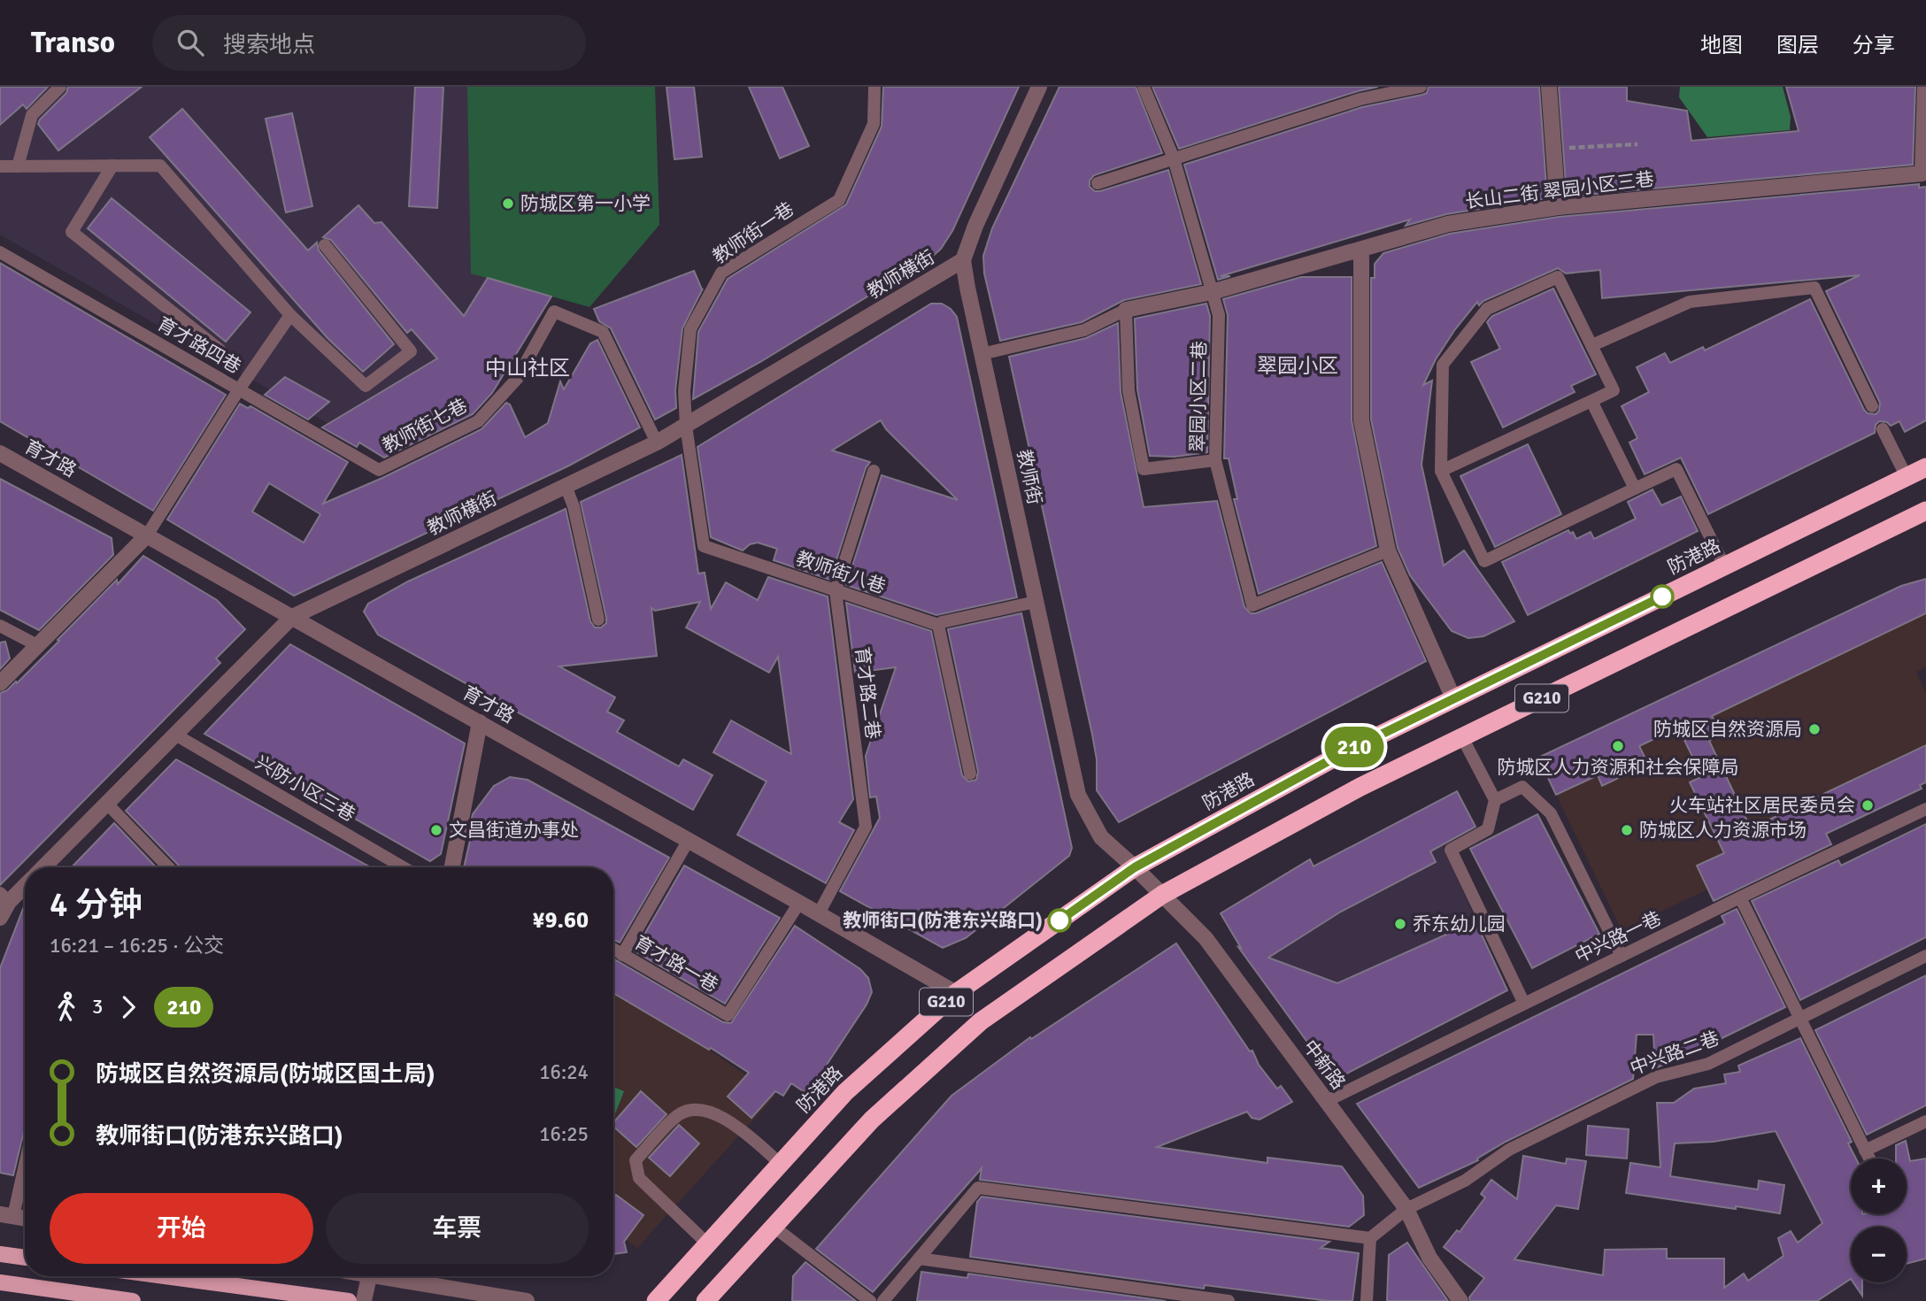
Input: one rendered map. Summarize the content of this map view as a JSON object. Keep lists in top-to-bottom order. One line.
{"streets":{"highway":["防港路","G210"],"street":["长山二街 翠园小区三巷","教师横街","育才路","教师街","中新路"],"lane":["教师街一巷","育才路四巷","翠园小区二巷","教师街七巷","教师街八巷","育才路二巷","兴防小区三巷","中兴路一巷","育才路一巷","中兴路二巷"]},"crossings":[["长山二街 翠园小区三巷","翠园小区二巷"],["教师街一巷","教师横街"],["教师街一巷","教师街八巷"],["教师横街","教师街七巷"],["教师横街","育才路"],["教师横街","教师街"],["教师横街","教师街八巷"],["教师横街","兴防小区三巷"],["育才路四巷","教师街七巷"],["育才路","防港路"],["育才路","育才路二巷"],["育才路","育才路一巷"],["教师街","防港路"],["教师街","中新路"],["防港路","中新路"],["教师街八巷","育才路二巷"],["G210","中新路"],["中兴路一巷","中新路"],["中兴路二巷","中新路"]],"districts":["翠园小区","中山社区"],"places":["防城区第一小学","防城区自然资源局","防城区人力资源和社会保障局","火车站社区居民委员会","文昌街道办事处","防城区人力资源市场","教师街口(防港东兴路口)","乔东幼儿园"],"lines":["bus line 210"],"page":{"header":"Transo","search":"搜索地点","nav":["地图","图层","分享"],"on_map":"210","heading":["4 分钟","16:21 – 16:25 · 公交","¥9.60"],"legs":["3","210"],"list":[{"name":"防城区自然资源局(防城区国土局)","value":"16:24"},{"name":"教师街口(防港东兴路口)","value":"16:25"}],"map_buttons":["+","−"],"buttons":["开始","车票"]}}
